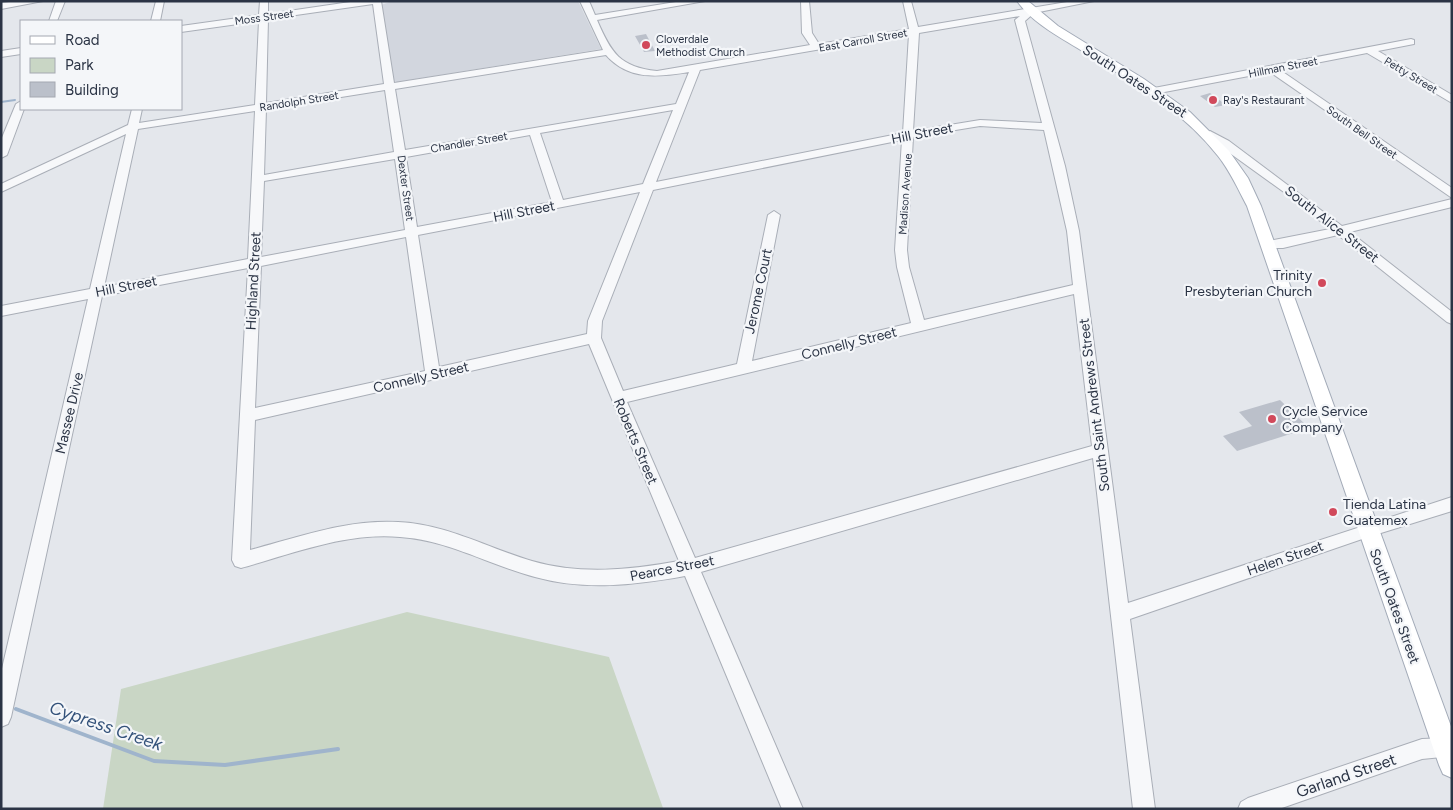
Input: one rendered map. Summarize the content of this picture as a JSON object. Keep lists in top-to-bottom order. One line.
{"streets":{"main road":["South Oates Street"],"street":["Moss Street","East Carroll Street","Hillman Street","Petty Street","Randolph Street","South Bell Street","Hill Street","Chandler Street","Dexter Street","Madison Avenue","South Alice Street","Highland Street","Jerome Court","Connelly Street","South Saint Andrews Street","Massee Drive","Roberts Street","Helen Street","Pearce Street","Garland Street"]},"crossings":[["Moss Street","Dexter Street"],["Moss Street","Highland Street"],["East Carroll Street","South Oates Street"],["East Carroll Street","Randolph Street"],["East Carroll Street","Madison Avenue"],["East Carroll Street","South Saint Andrews Street"],["Hillman Street","Petty Street"],["Hillman Street","South Oates Street"],["Hillman Street","South Bell Street"],["South Oates Street","South Alice Street"],["South Oates Street","South Saint Andrews Street"],["South Oates Street","Helen Street"],["South Oates Street","Garland Street"],["Randolph Street","Dexter Street"],["Randolph Street","Highland Street"],["Randolph Street","Massee Drive"],["Hill Street","Dexter Street"],["Hill Street","Madison Avenue"],["Hill Street","Highland Street"],["Hill Street","South Saint Andrews Street"],["Hill Street","Massee Drive"],["Chandler Street","Dexter Street"],["Chandler Street","Highland Street"],["Dexter Street","Connelly Street"],["Madison Avenue","Connelly Street"],["Highland Street","Connelly Street"],["Highland Street","Pearce Street"],["Jerome Court","Connelly Street"],["Connelly Street","South Saint Andrews Street"],["Connelly Street","Roberts Street"],["South Saint Andrews Street","Helen Street"],["South Saint Andrews Street","Pearce Street"],["Roberts Street","Pearce Street"]],"water":["Cypress Creek"],"places":["Cloverdale Methodist Church","Ray's Restaurant","Trinity Presbyterian Church","Cycle Service Company","Tienda Latina Guatemex"],"legend":["Road","Park","Building"]}
